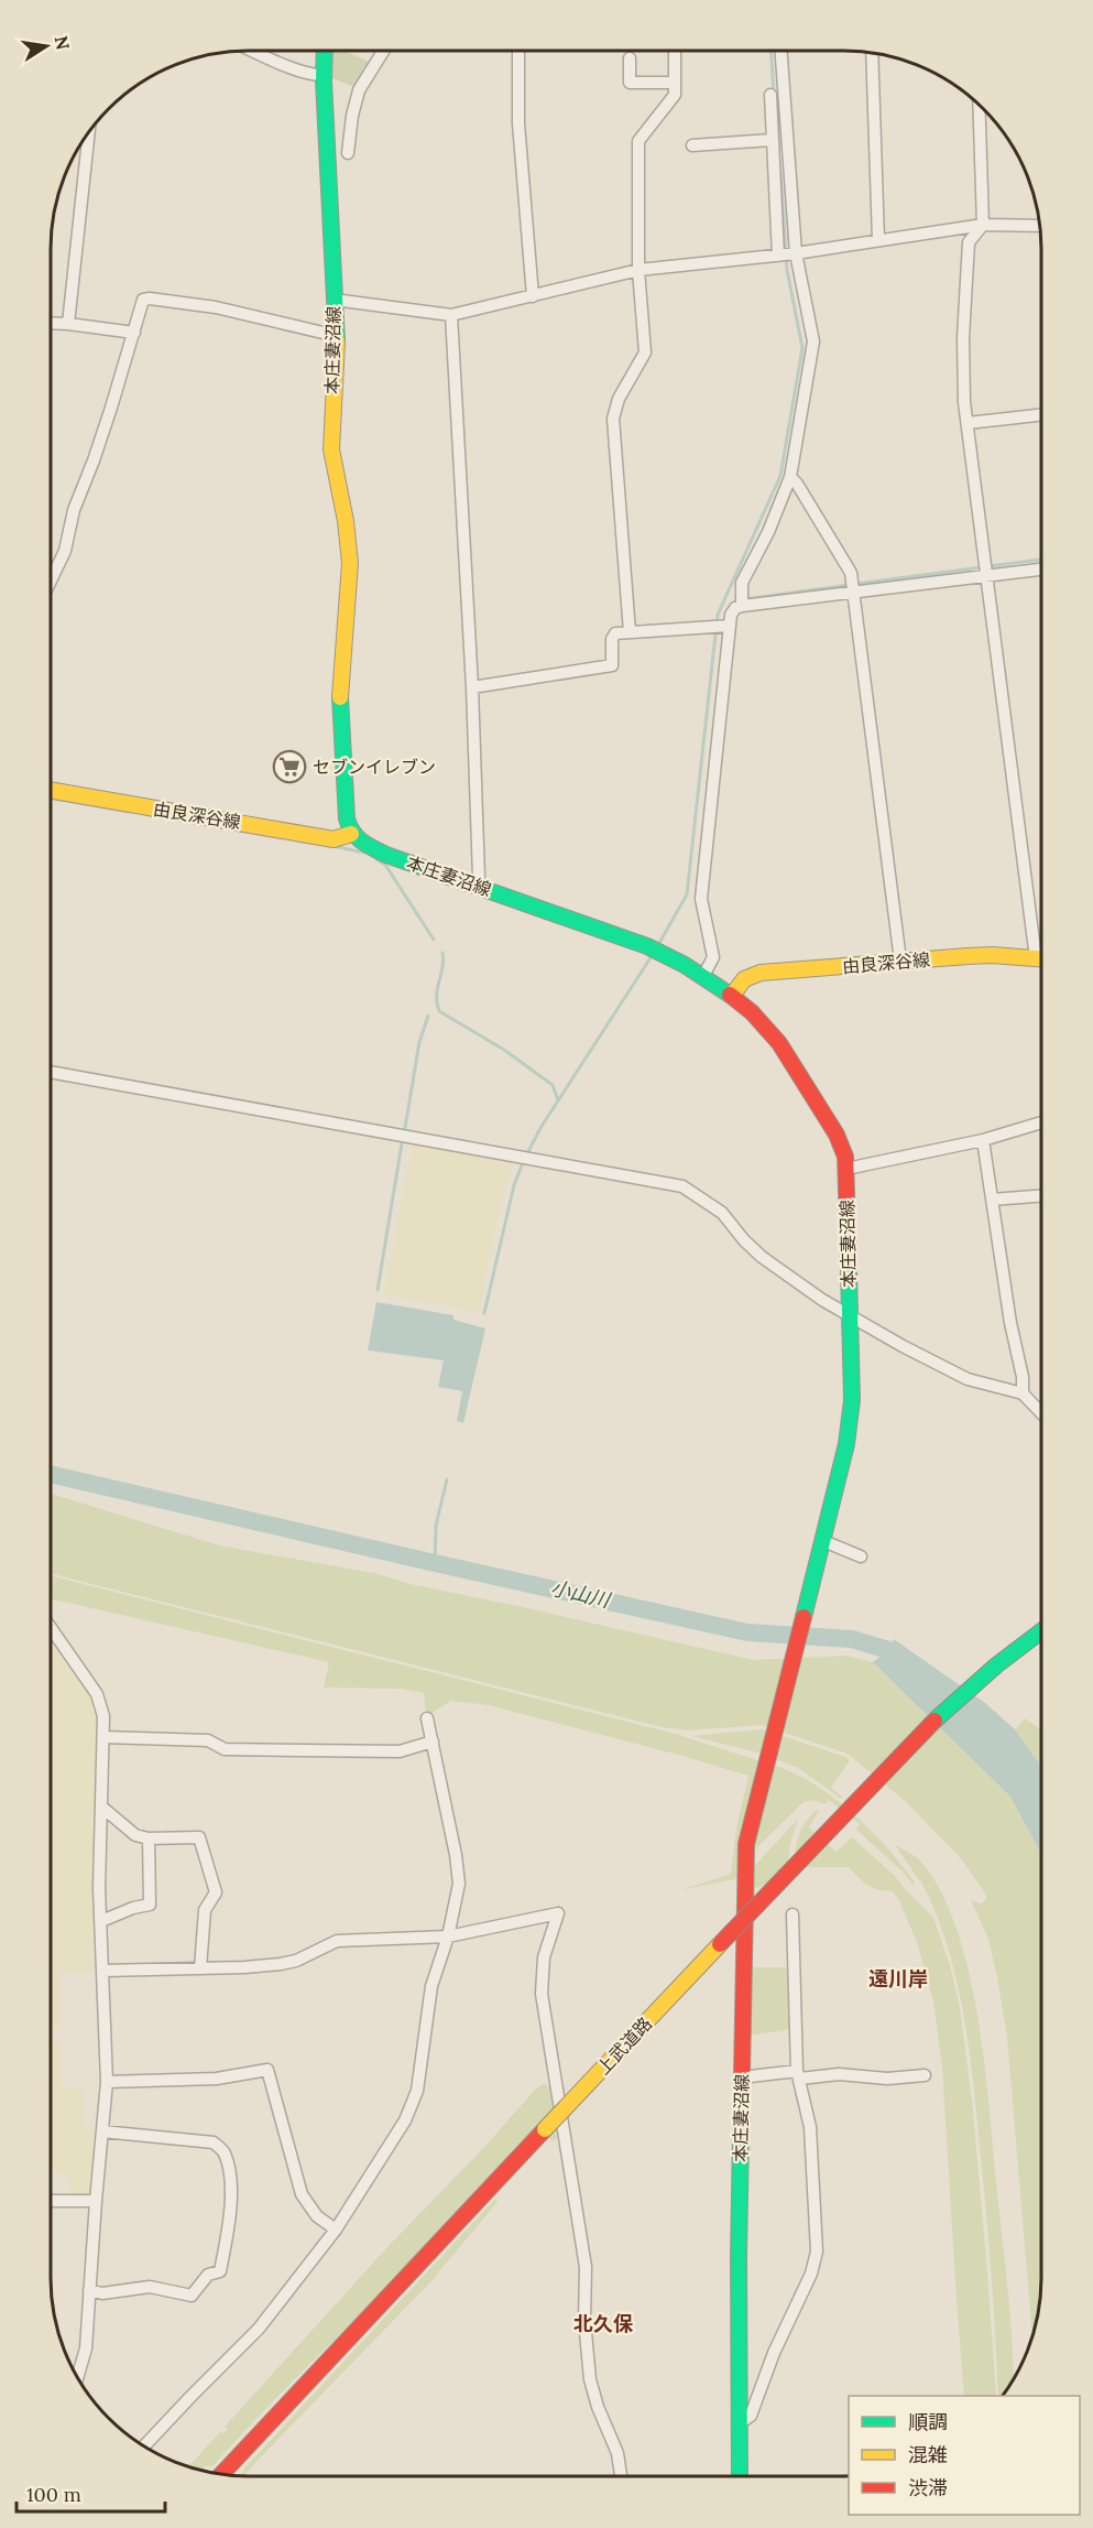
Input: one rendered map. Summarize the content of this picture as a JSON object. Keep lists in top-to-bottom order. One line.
{"streets":{"main road":["本庄妻沼線","由良深谷線","上武道路"]},"crossings":[["本庄妻沼線","由良深谷線"]],"districts":["遠川岸","北久保"],"water":["小山川"],"places":{"supermarket":["セブンイレブン"]},"legend":["順調","混雑","渋滞"],"scale_bar":"100 m","north":"right"}
